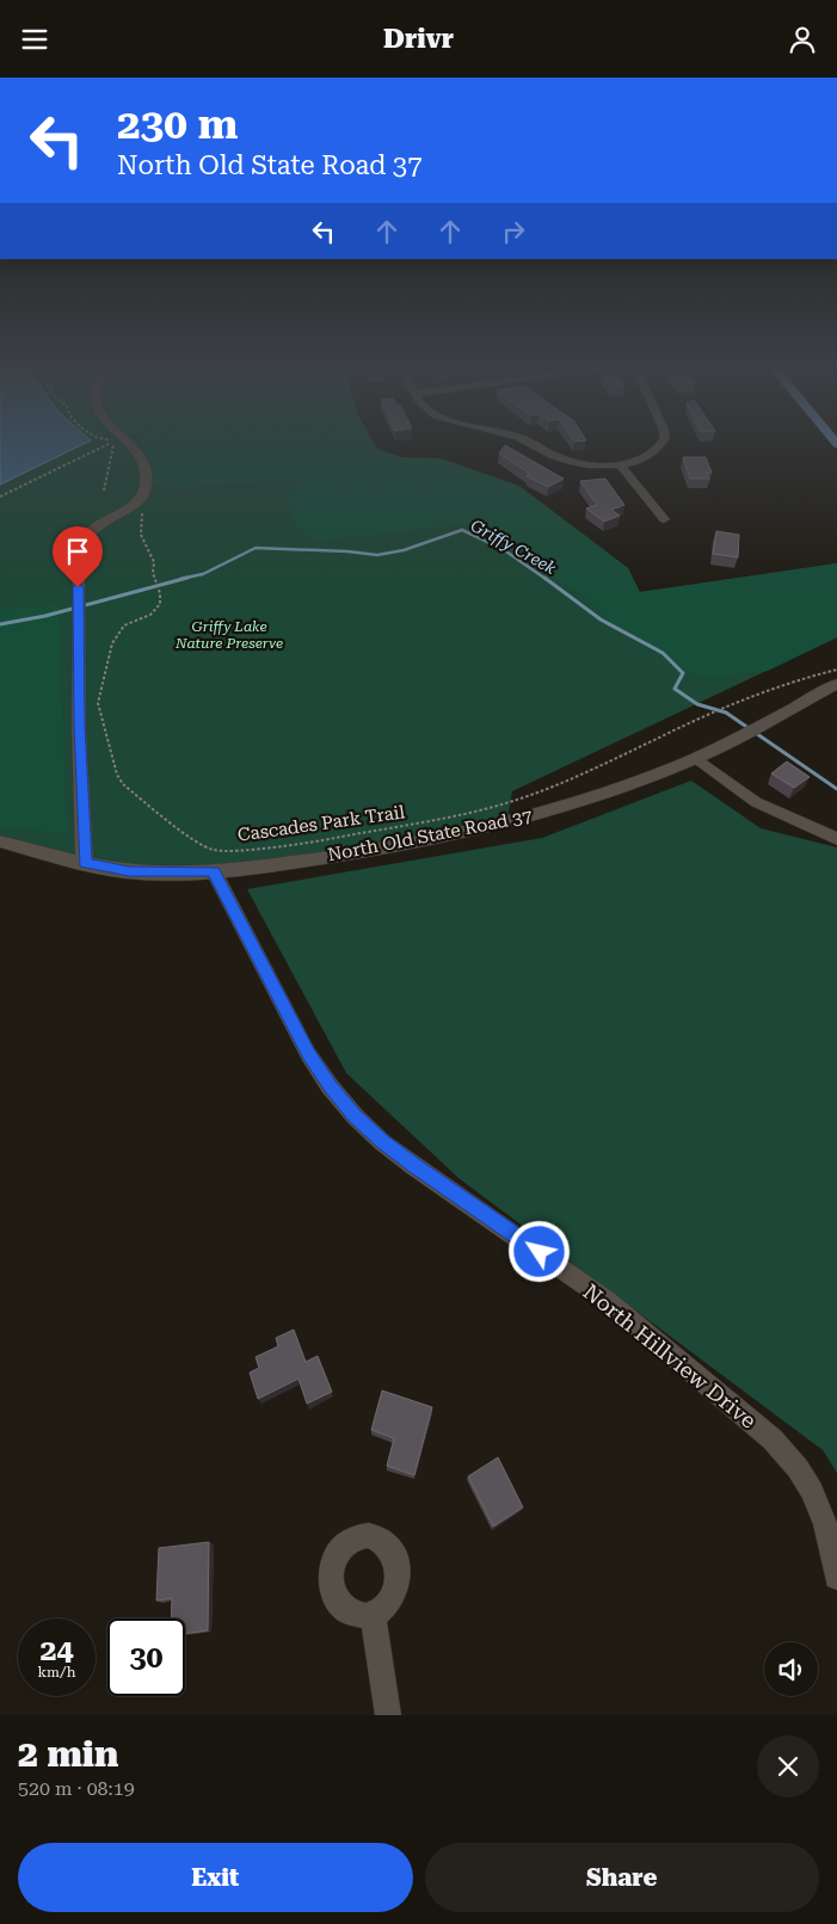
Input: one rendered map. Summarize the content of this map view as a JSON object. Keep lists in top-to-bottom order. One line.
{"streets":{"street":["North Old State Road 37","North Hillview Drive"],"path":["Cascades Park Trail"]},"crossings":[["North Old State Road 37","North Hillview Drive"]],"water":["Griffy Creek"],"parks":["Griffy Lake Nature Preserve"],"page":{"header":"Drivr","turn":["230 m","North Old State Road 37"],"speed":"24 km/h","limit":"30","heading":["2 min","520 m · 08:19"],"buttons":["Exit","Share"]}}
